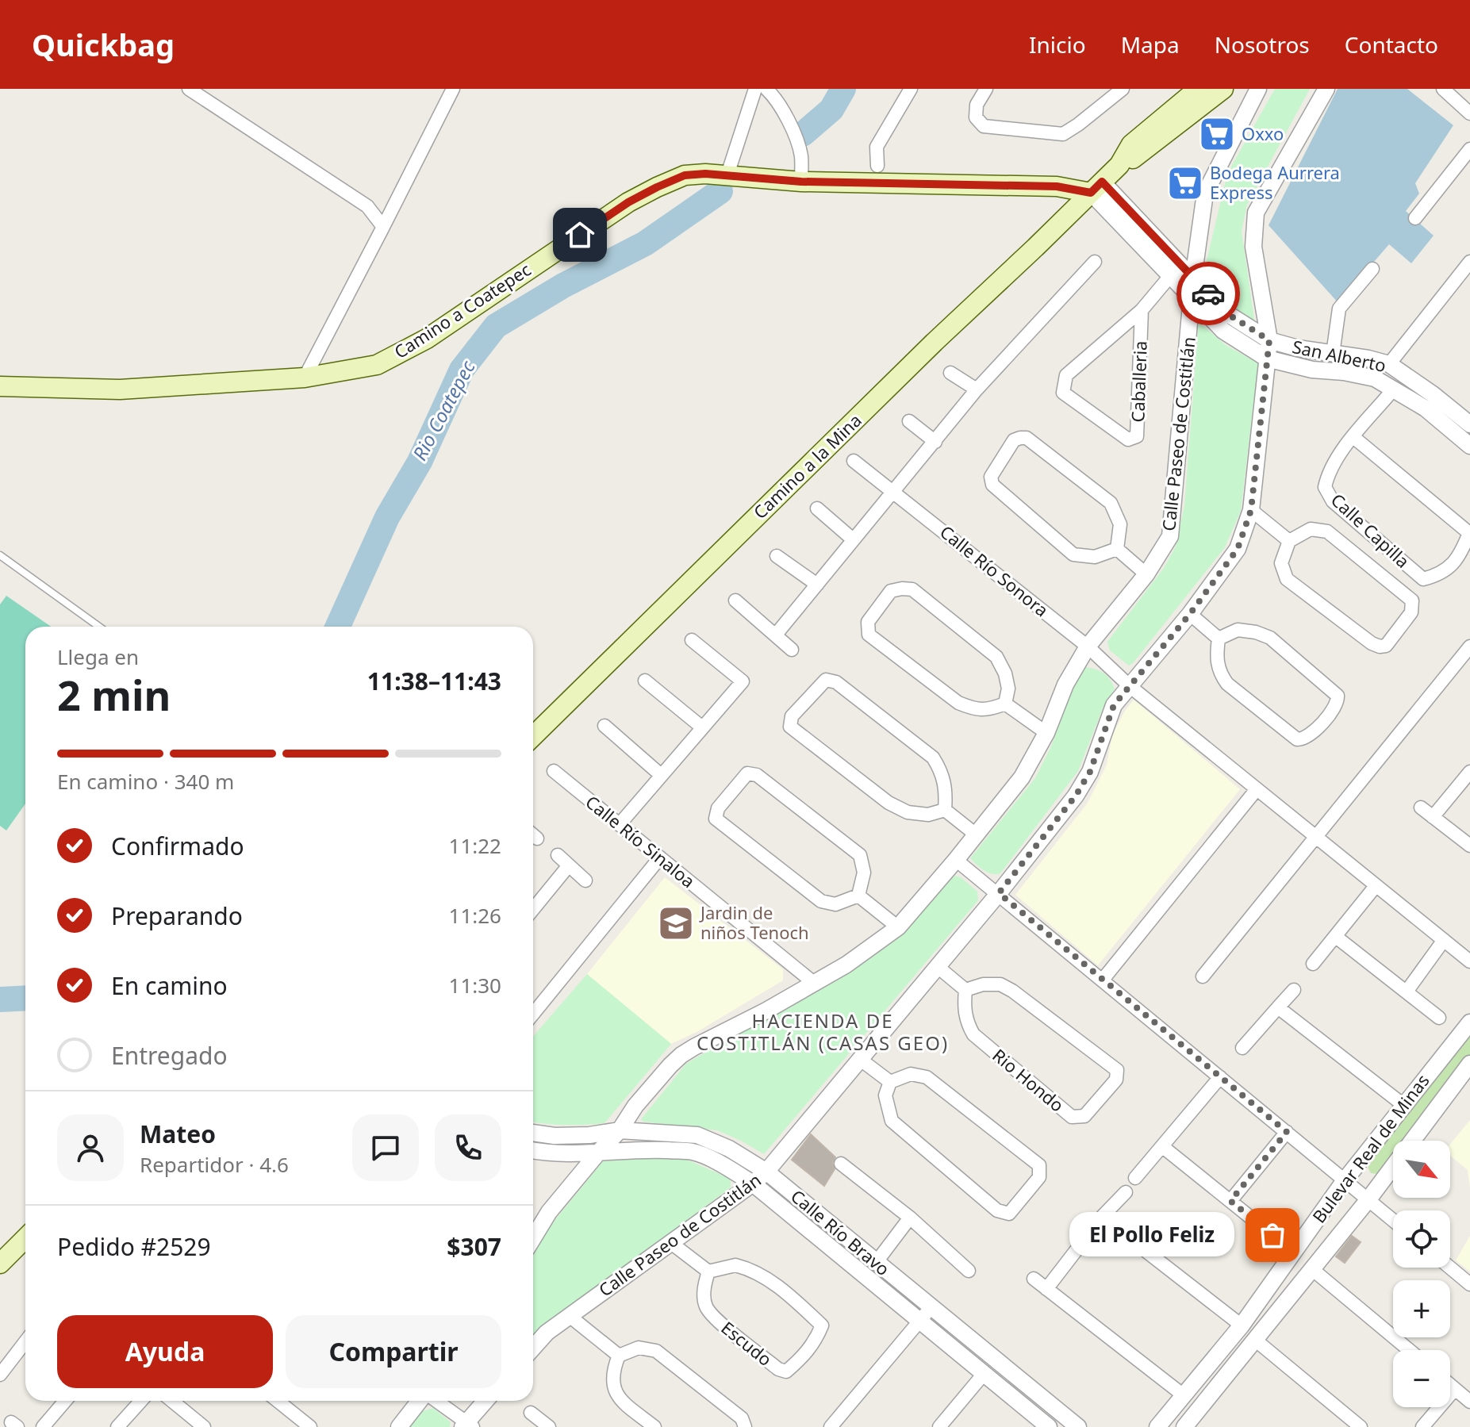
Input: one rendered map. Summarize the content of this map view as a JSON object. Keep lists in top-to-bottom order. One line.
{"streets":{"main road":["Camino a Coatepec","Camino a la Mina"],"street":["San Alberto","Caballeria","Calle Paseo de Costitlán","Calle Capilla","Calle Río Sonora","Calle Río Sinaloa","Rio Hondo","Bulevar Real de Minas","Calle Río Bravo","Escudo"]},"crossings":[["Camino a Coatepec","San Alberto"],["Camino a Coatepec","Camino a la Mina"],["San Alberto","Caballeria"],["San Alberto","Calle Paseo de Costitlán"],["San Alberto","Camino a la Mina"],["Calle Paseo de Costitlán","Calle Río Sonora"],["Calle Paseo de Costitlán","Calle Río Sinaloa"],["Calle Paseo de Costitlán","Calle Río Bravo"]],"districts":["HACIENDA DE COSTITLÁN (CASAS GEO)"],"water":["Rio Coatepec"],"places":{"supermarket":["Oxxo","Bodega Aurrera Express"],"school or university":["Jardin de niños Tenoch"],"other":["El Pollo Feliz"]},"north":"bottom right","page":{"header":"Quickbag","nav":["Inicio","Mapa","Nosotros","Contacto"],"heading":["2 min","Llega en","11:38–11:43"],"panel":["Mateo","Repartidor · 4.6","Pedido #2529","$307"],"bar":"En camino · 340 m","list":[["Confirmado","11:22"],["Preparando","11:26"],["En camino","11:30"],"Entregado"],"map_buttons":["+","−"],"bubble":"El Pollo Feliz","buttons":["Ayuda","Compartir"]}}
